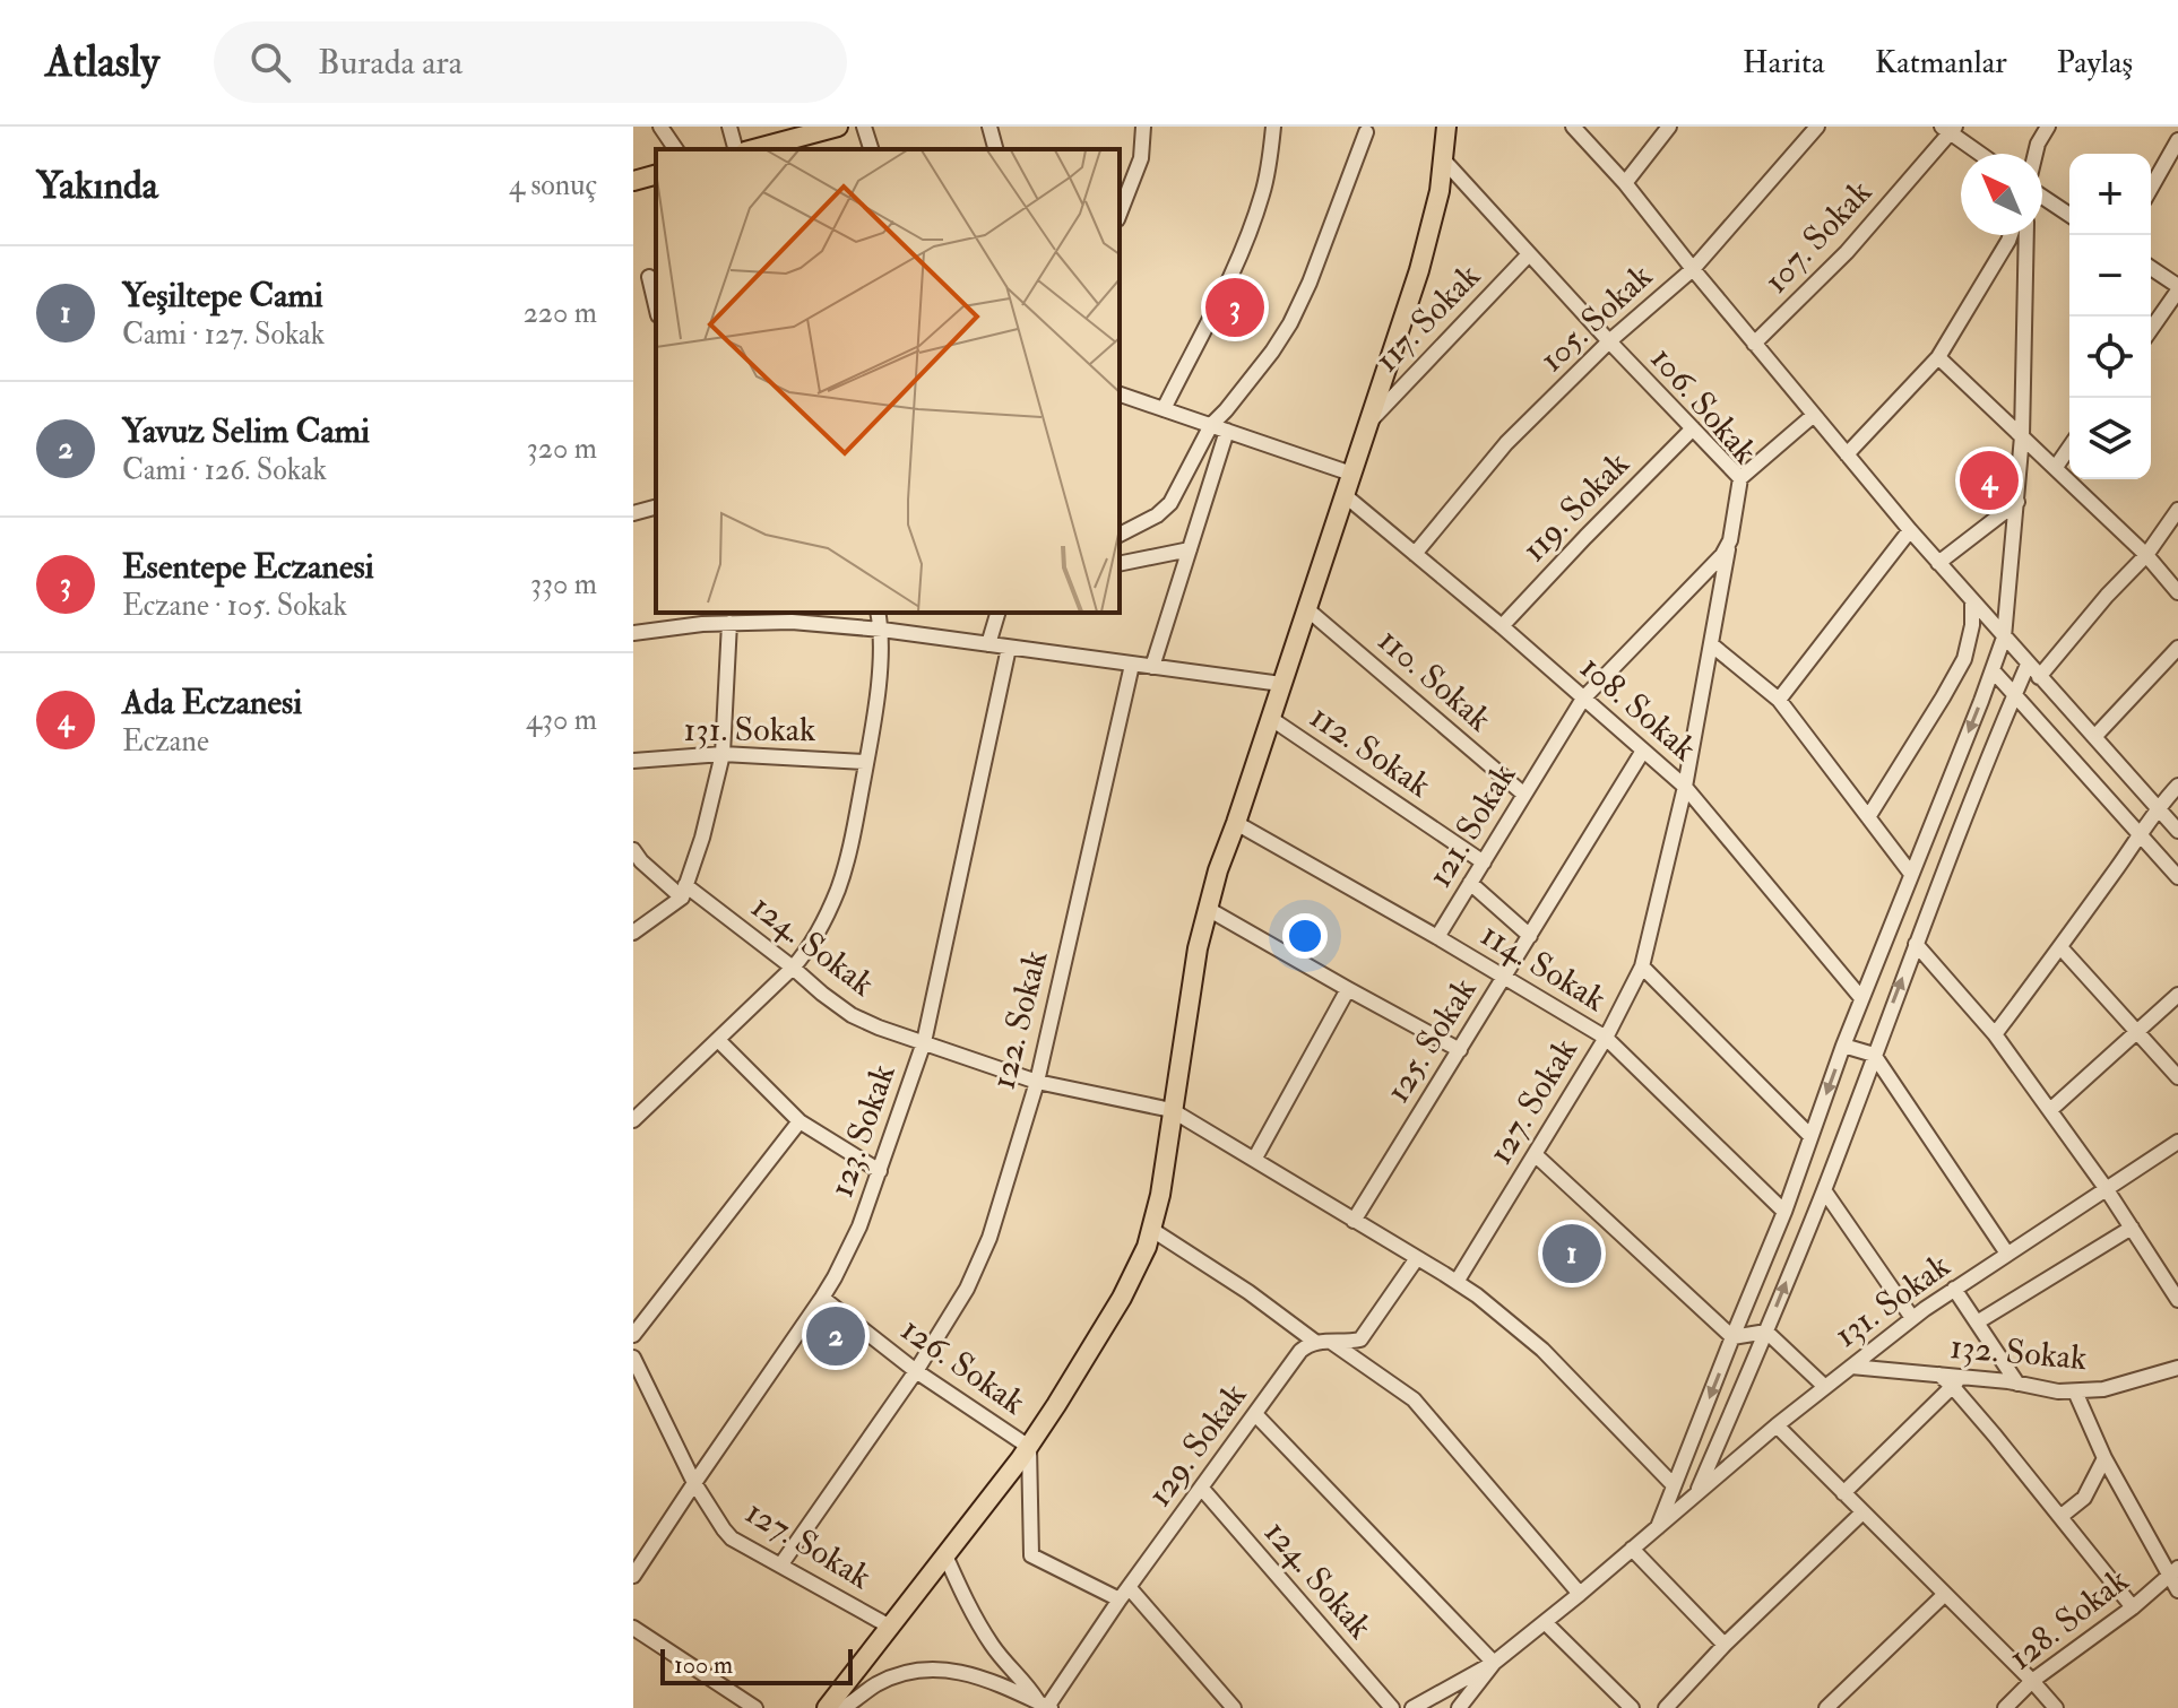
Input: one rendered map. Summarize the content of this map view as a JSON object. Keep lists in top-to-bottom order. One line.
{"streets":{"street":["107. Sokak","117. Sokak","105. Sokak","106. Sokak","119. Sokak","110. Sokak","108. Sokak","131. Sokak","112. Sokak","121. Sokak","124. Sokak","114. Sokak","122. Sokak","125. Sokak","127. Sokak","123. Sokak","132. Sokak","126. Sokak","129. Sokak","128. Sokak"]},"crossings":[["117. Sokak","106. Sokak"],["105. Sokak","106. Sokak"],["105. Sokak","108. Sokak"],["106. Sokak","119. Sokak"],["106. Sokak","108. Sokak"],["106. Sokak","121. Sokak"],["106. Sokak","127. Sokak"],["119. Sokak","108. Sokak"],["110. Sokak","121. Sokak"],["108. Sokak","121. Sokak"],["108. Sokak","125. Sokak"],["108. Sokak","127. Sokak"],["131. Sokak","132. Sokak"],["112. Sokak","121. Sokak"],["121. Sokak","114. Sokak"],["124. Sokak","122. Sokak"],["124. Sokak","125. Sokak"],["124. Sokak","127. Sokak"],["124. Sokak","123. Sokak"],["124. Sokak","129. Sokak"],["114. Sokak","125. Sokak"],["114. Sokak","127. Sokak"],["122. Sokak","127. Sokak"],["122. Sokak","126. Sokak"],["127. Sokak","123. Sokak"],["123. Sokak","126. Sokak"]],"scale_bar":"100 m","north":"top left","page":{"header":"Atlasly","search":"Burada ara","nav":["Harita","Katmanlar","Paylaş"],"heading":["Yakında","4 sonuç"],"map_buttons":["+","−"],"list":[{"mark":"1","name":"Yeşiltepe Cami","note":"Cami · 127. Sokak","value":"220 m"},{"mark":"2","name":"Yavuz Selim Cami","note":"Cami · 126. Sokak","value":"320 m"},{"mark":"3","name":"Esentepe Eczanesi","note":"Eczane · 105. Sokak","value":"330 m"},{"mark":"4","name":"Ada Eczanesi","note":"Eczane","value":"430 m"}],"pins":["3","4","1","2"],"scale":"100 m"}}
